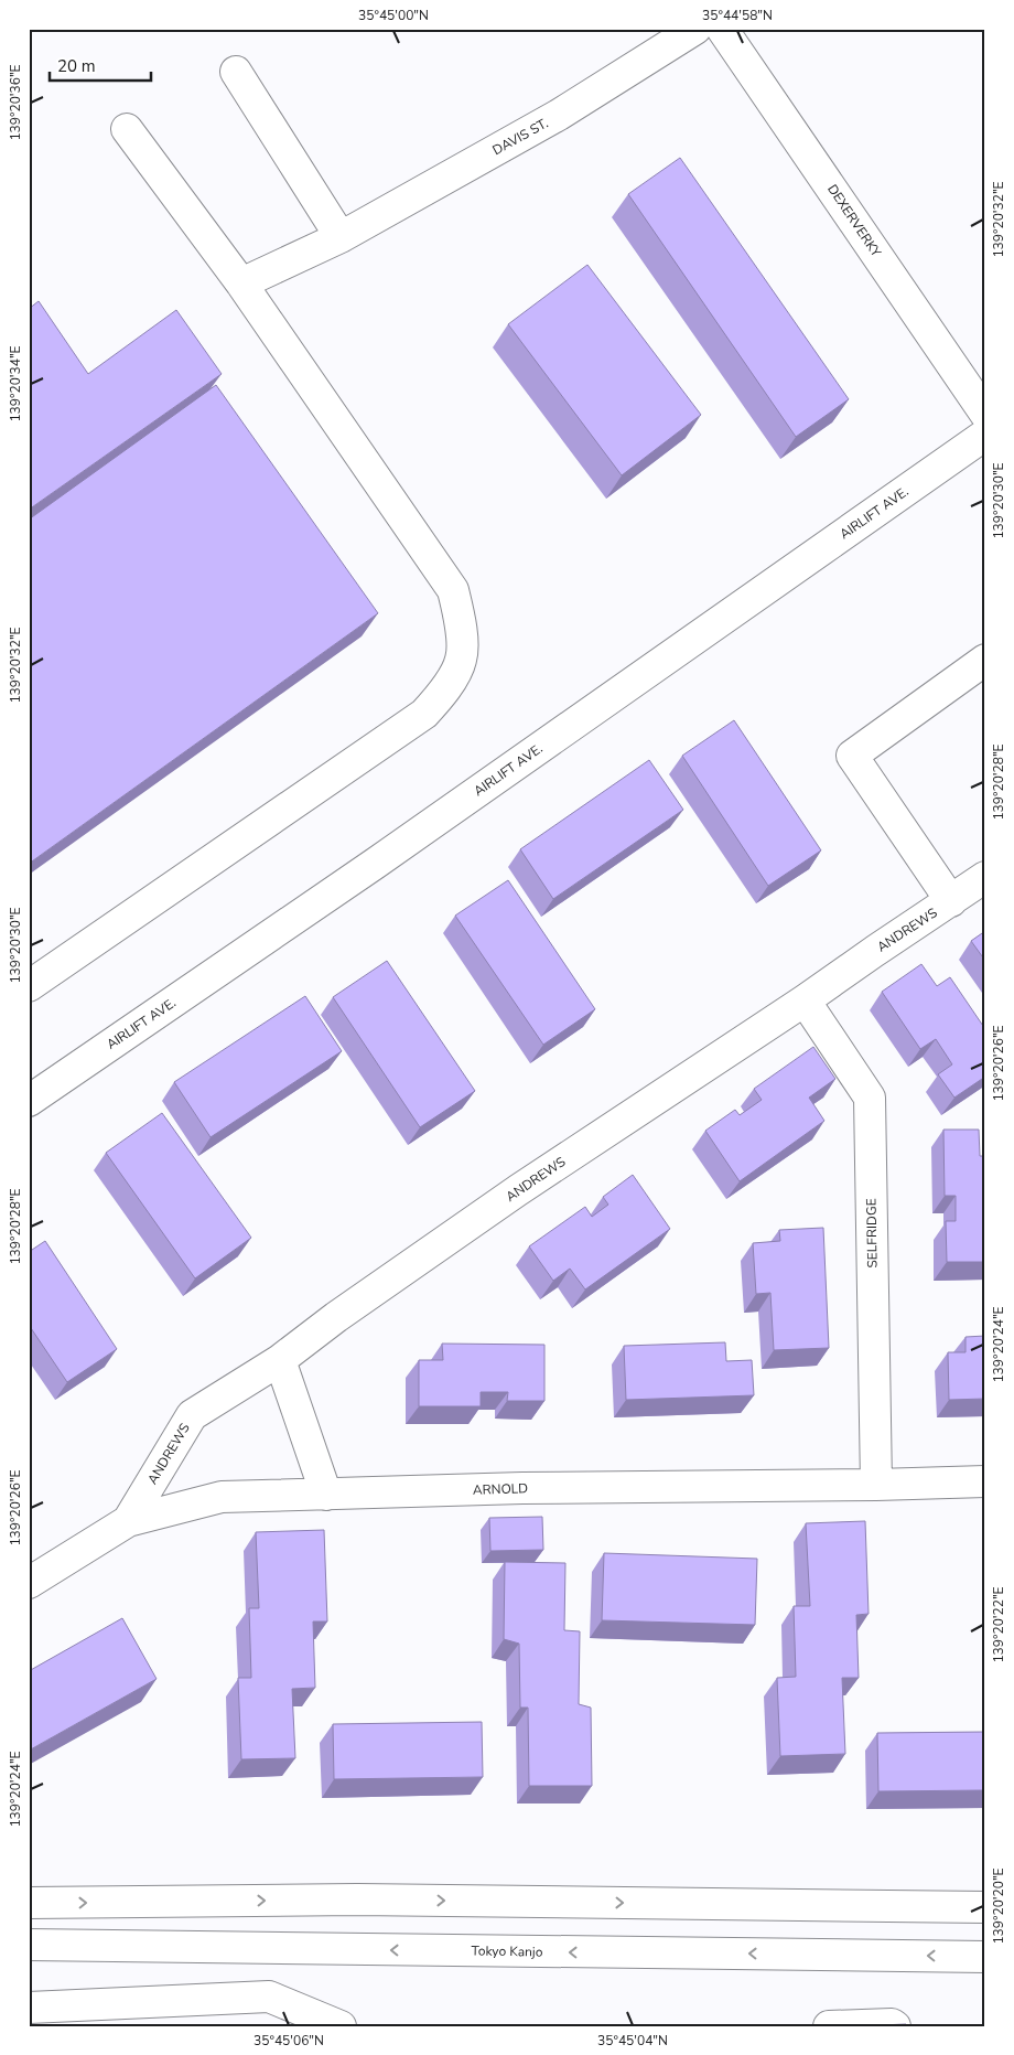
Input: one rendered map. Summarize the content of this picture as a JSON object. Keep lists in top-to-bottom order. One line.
{"streets":{"main road":["DAVIS ST.","DEXERVERKY","AIRLIFT AVE.","ANDREWS","SELFRIDGE","ARNOLD","Tokyo Kanjo"]},"crossings":[["ANDREWS","SELFRIDGE"],["ANDREWS","ARNOLD"],["SELFRIDGE","ARNOLD"]],"scale_bar":"20 m","coordinates":["35°45'00\"N","35°44'58\"N","139°20'36\"E","139°20'32\"E","139°20'34\"E","139°20'30\"E","139°20'28\"E","139°20'26\"E","139°20'24\"E","139°20'22\"E","139°20'20\"E","35°45'06\"N","35°45'04\"N"]}
